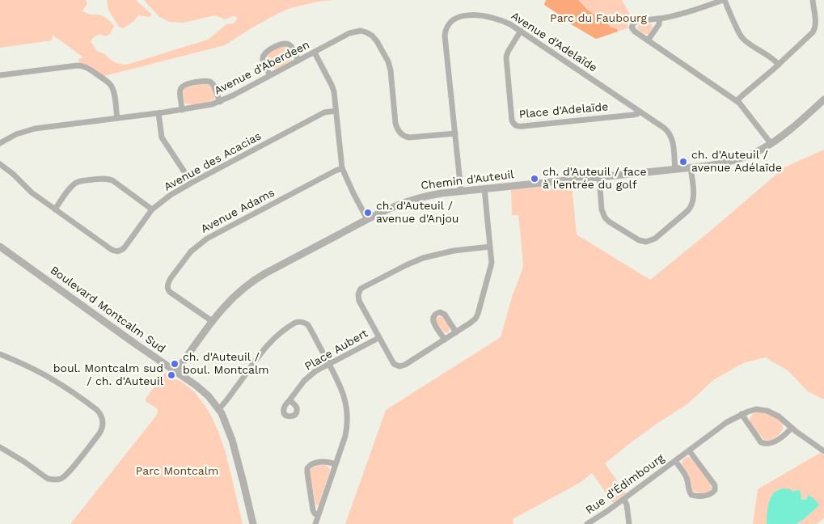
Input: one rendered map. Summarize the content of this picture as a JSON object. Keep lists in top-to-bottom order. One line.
{"streets":{"street":["Avenue d'Adelaïde","Avenue d'Aberdeen","Place d'Adelaïde","Avenue des Acacias","Chemin d'Auteuil","Avenue Adams","Boulevard Montcalm Sud","Place Aubert","Rue d'Édimbourg"]},"crossings":[["Avenue d'Adelaïde","Avenue d'Aberdeen"],["Avenue d'Adelaïde","Place d'Adelaïde"],["Avenue d'Adelaïde","Chemin d'Auteuil"],["Chemin d'Auteuil","Avenue Adams"],["Chemin d'Auteuil","Boulevard Montcalm Sud"]],"parks":["Parc du Faubourg","Parc Montcalm"],"places":["ch. d'Auteuil / avenue Adélaïde","ch. d'Auteuil / face à l'entrée du golf","ch. d'Auteuil / avenue d'Anjou","ch. d'Auteuil / boul. Montcalm","boul. Montcalm sud / ch. d'Auteuil"]}
